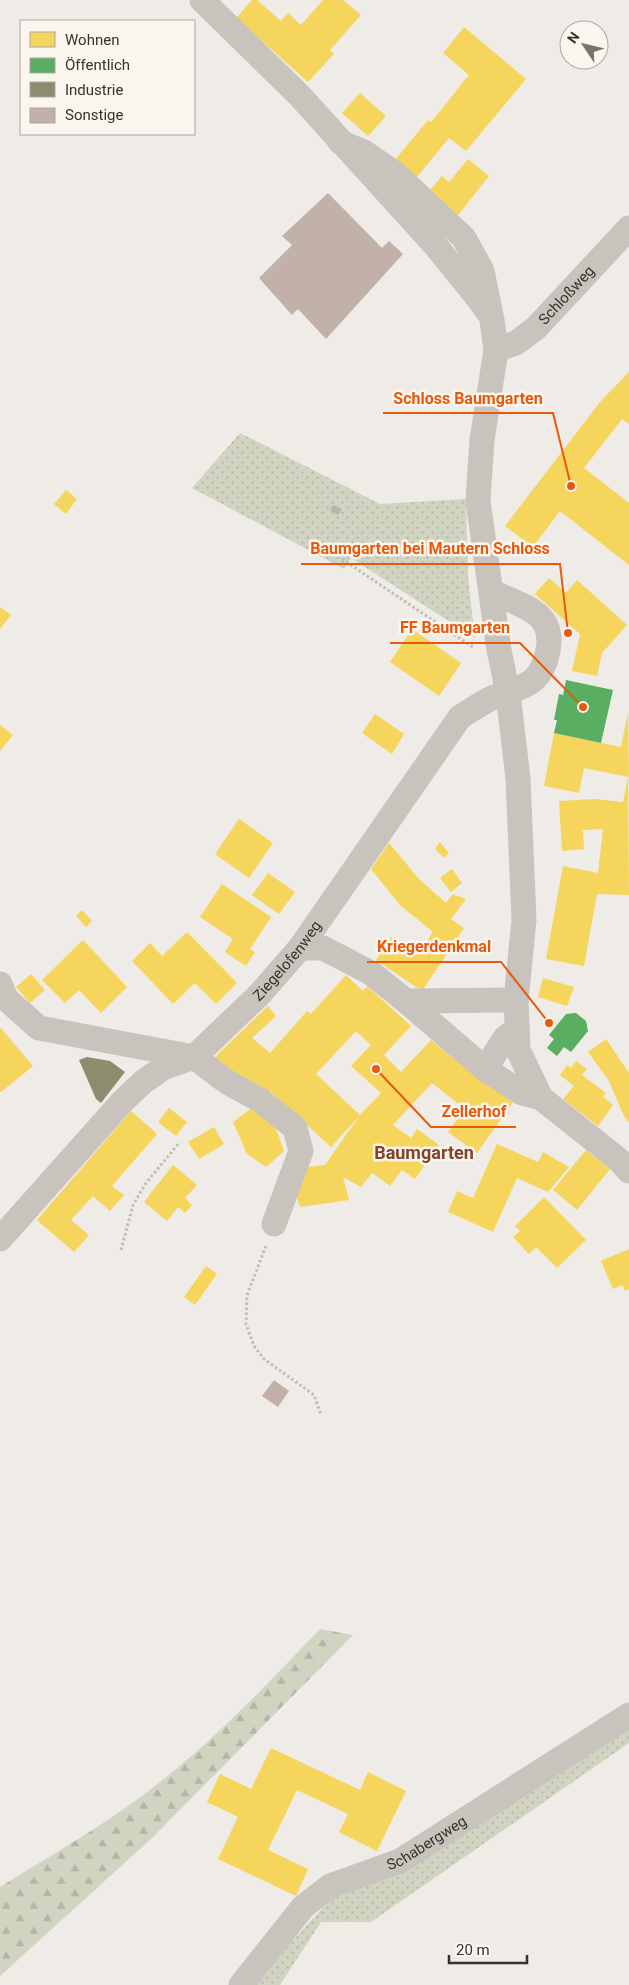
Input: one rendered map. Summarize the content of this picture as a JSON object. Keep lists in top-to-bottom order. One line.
{"streets":{"street":["Schloßweg","Ziegelofenweg","Schabergweg"]},"districts":["Baumgarten"],"places":["Schloss Baumgarten","Baumgarten bei Mautern Schloss","FF Baumgarten","Kriegerdenkmal","Zellerhof"],"legend":["Wohnen","Öffentlich","Industrie","Sonstige"],"scale_bar":"20 m","north":"top left"}
